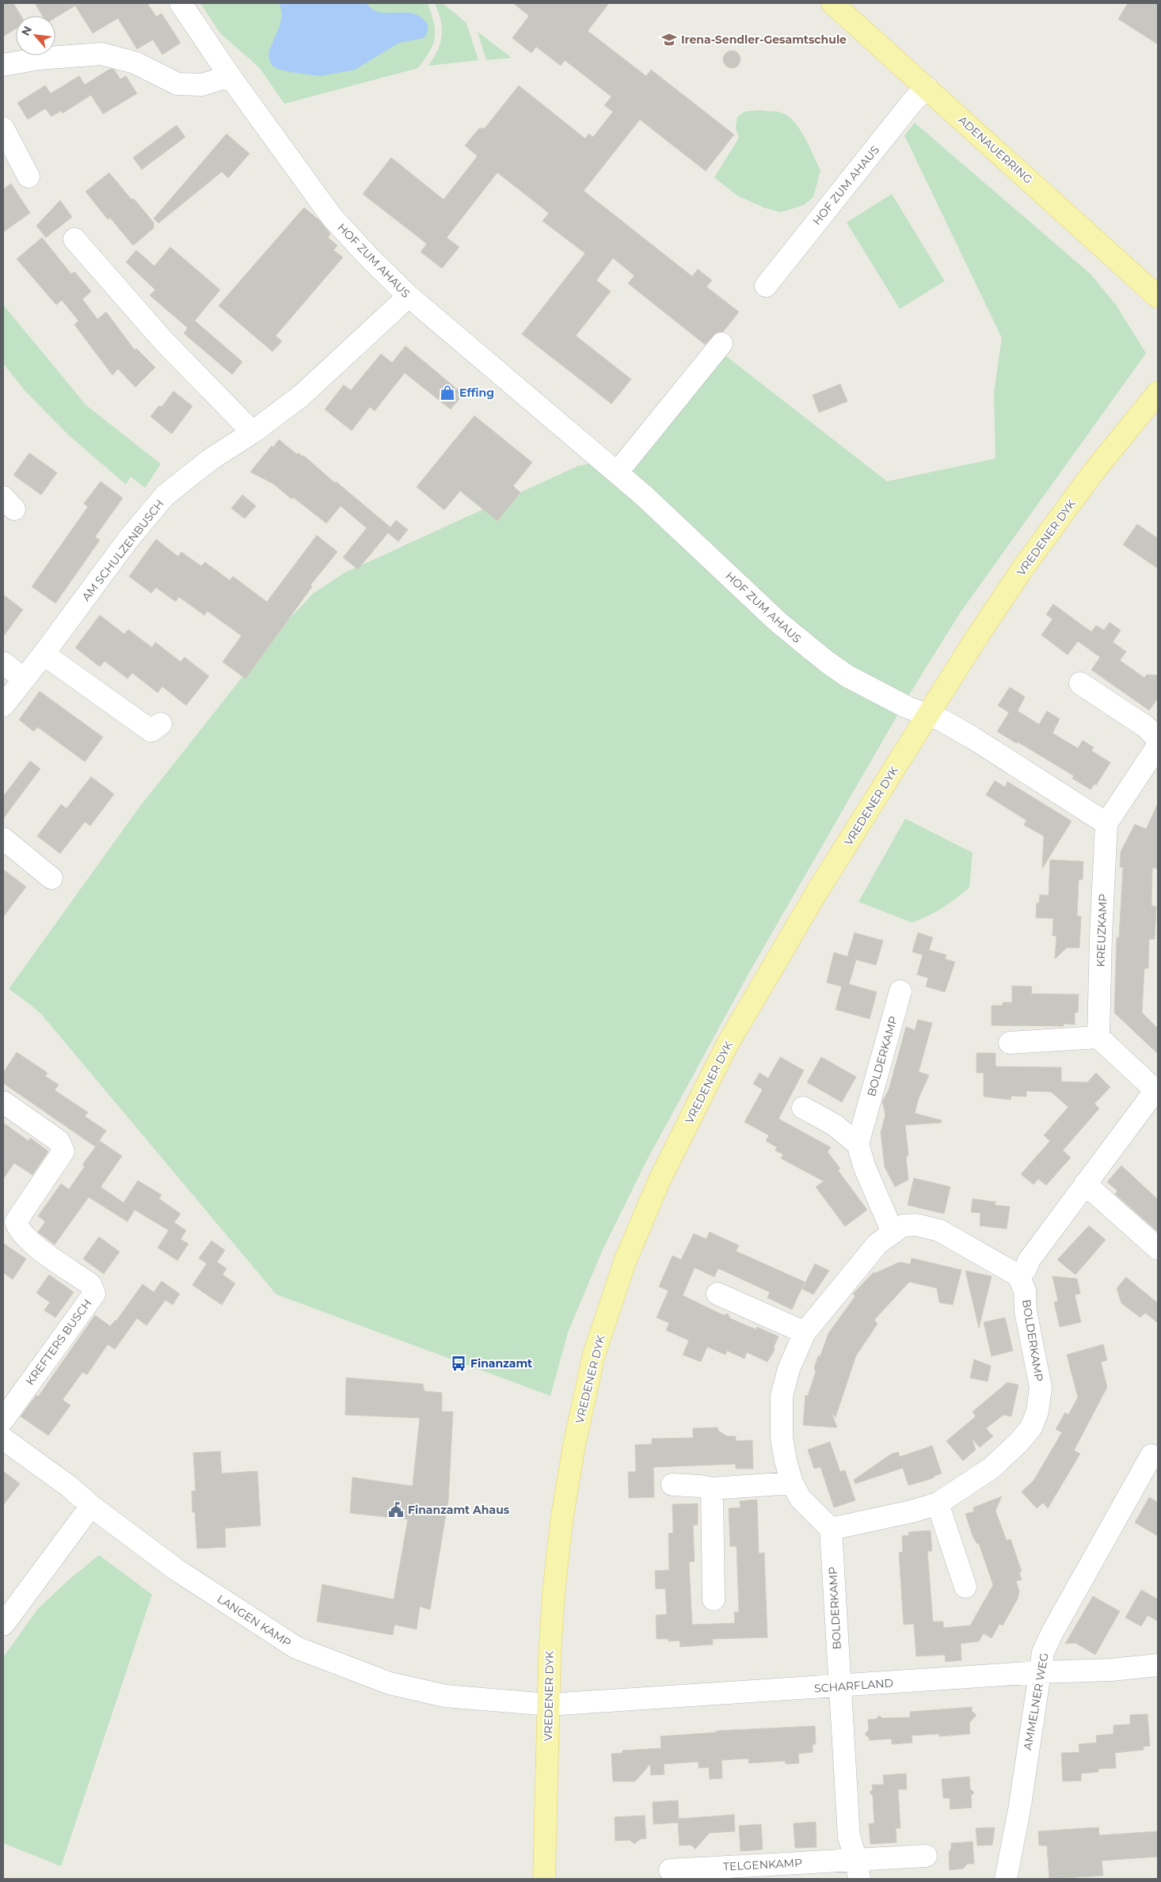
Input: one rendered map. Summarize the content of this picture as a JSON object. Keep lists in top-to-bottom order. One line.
{"streets":{"main road":["ADENAUERRING","VREDENER DYK"],"street":["HOF ZUM AHAUS","AM SCHULZENBUSCH","KREUZKAMP","BOLDERKAMP","KREFTERS BUSCH","LANGEN KAMP","SCHARFLAND","AMMELNER WEG","TELGENKAMP"]},"crossings":[["ADENAUERRING","HOF ZUM AHAUS"],["HOF ZUM AHAUS","VREDENER DYK"],["HOF ZUM AHAUS","AM SCHULZENBUSCH"],["VREDENER DYK","LANGEN KAMP"],["VREDENER DYK","SCHARFLAND"],["BOLDERKAMP","SCHARFLAND"],["LANGEN KAMP","SCHARFLAND"],["SCHARFLAND","AMMELNER WEG"]],"places":{"school or university":["Irena-Sendler-Gesamtschule"],"shop":["Effing"],"bus stop":["Finanzamt"],"public building":["Finanzamt Ahaus"]},"north":"top left"}
